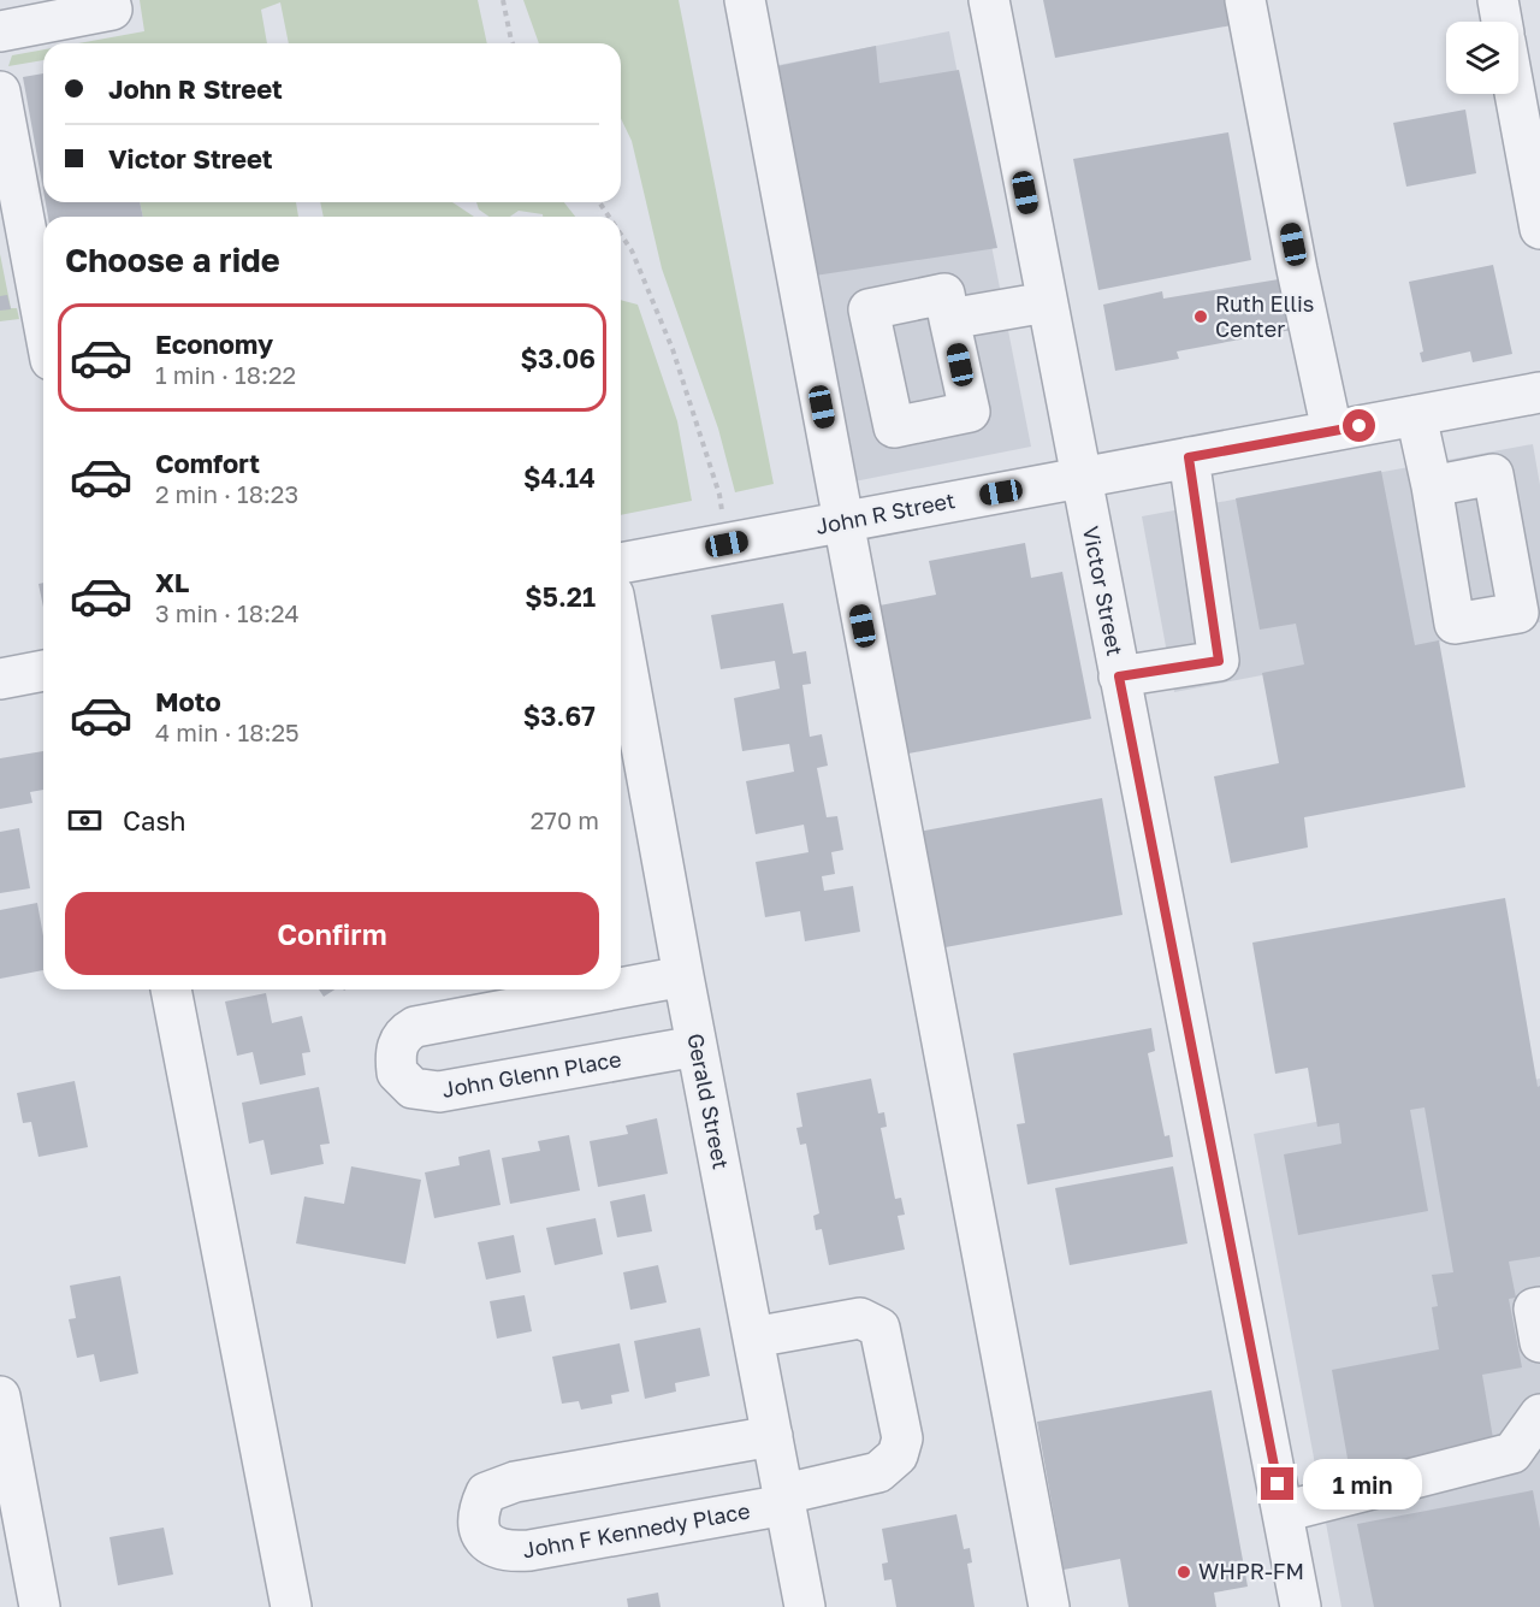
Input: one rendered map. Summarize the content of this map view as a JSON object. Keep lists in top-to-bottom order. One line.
{"streets":{"street":["John R Street","Victor Street","John Glenn Place","Gerald Street","John F Kennedy Place"]},"crossings":[["John R Street","Victor Street"],["John Glenn Place","Gerald Street"],["Gerald Street","John F Kennedy Place"]],"places":["Ruth Ellis Center","WHPR-FM"],"page":{"banner":["John R Street","Victor Street"],"heading":"Choose a ride","list":[{"name":"Economy","note":"1 min · 18:22","value":"$3.06"},{"name":"Comfort","note":"2 min · 18:23","value":"$4.14"},{"name":"XL","note":"3 min · 18:24","value":"$5.21"},{"name":"Moto","note":"4 min · 18:25","value":"$3.67"}],"pay":["Cash","270 m"],"buttons":"Confirm","bubble":"1 min"}}
